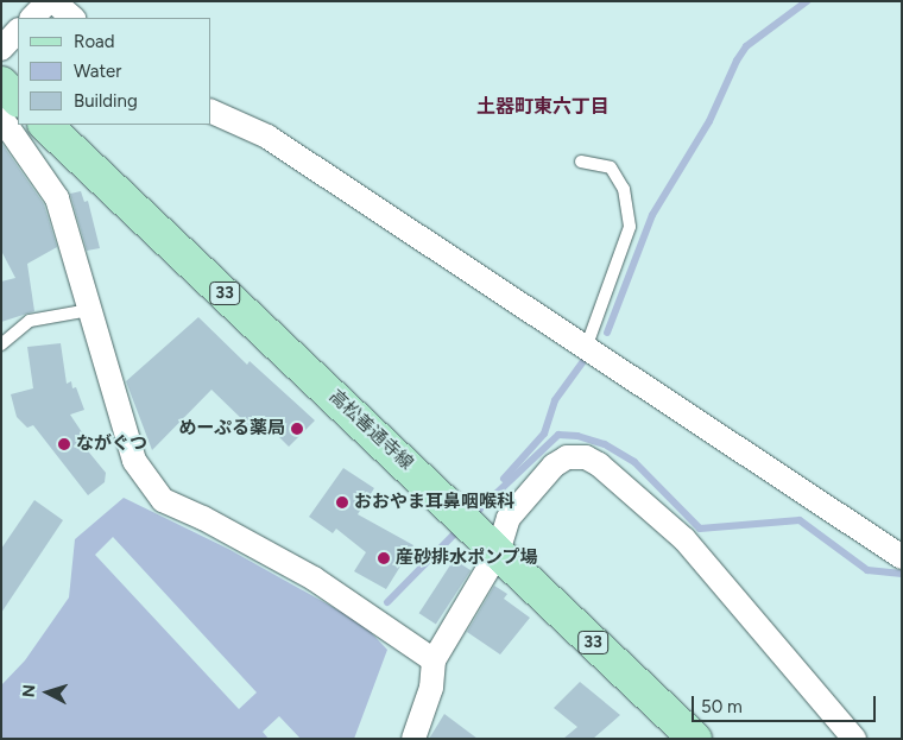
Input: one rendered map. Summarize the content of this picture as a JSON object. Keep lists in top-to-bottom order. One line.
{"streets":{"main road":["33","高松善通寺線"]},"districts":["土器町東六丁目"],"places":["めーぷる薬局","ながぐつ","おおやま耳鼻咽喉科","産砂排水ポンプ場"],"legend":["Road","Water","Building"],"scale_bar":"50 m","north":"left"}
